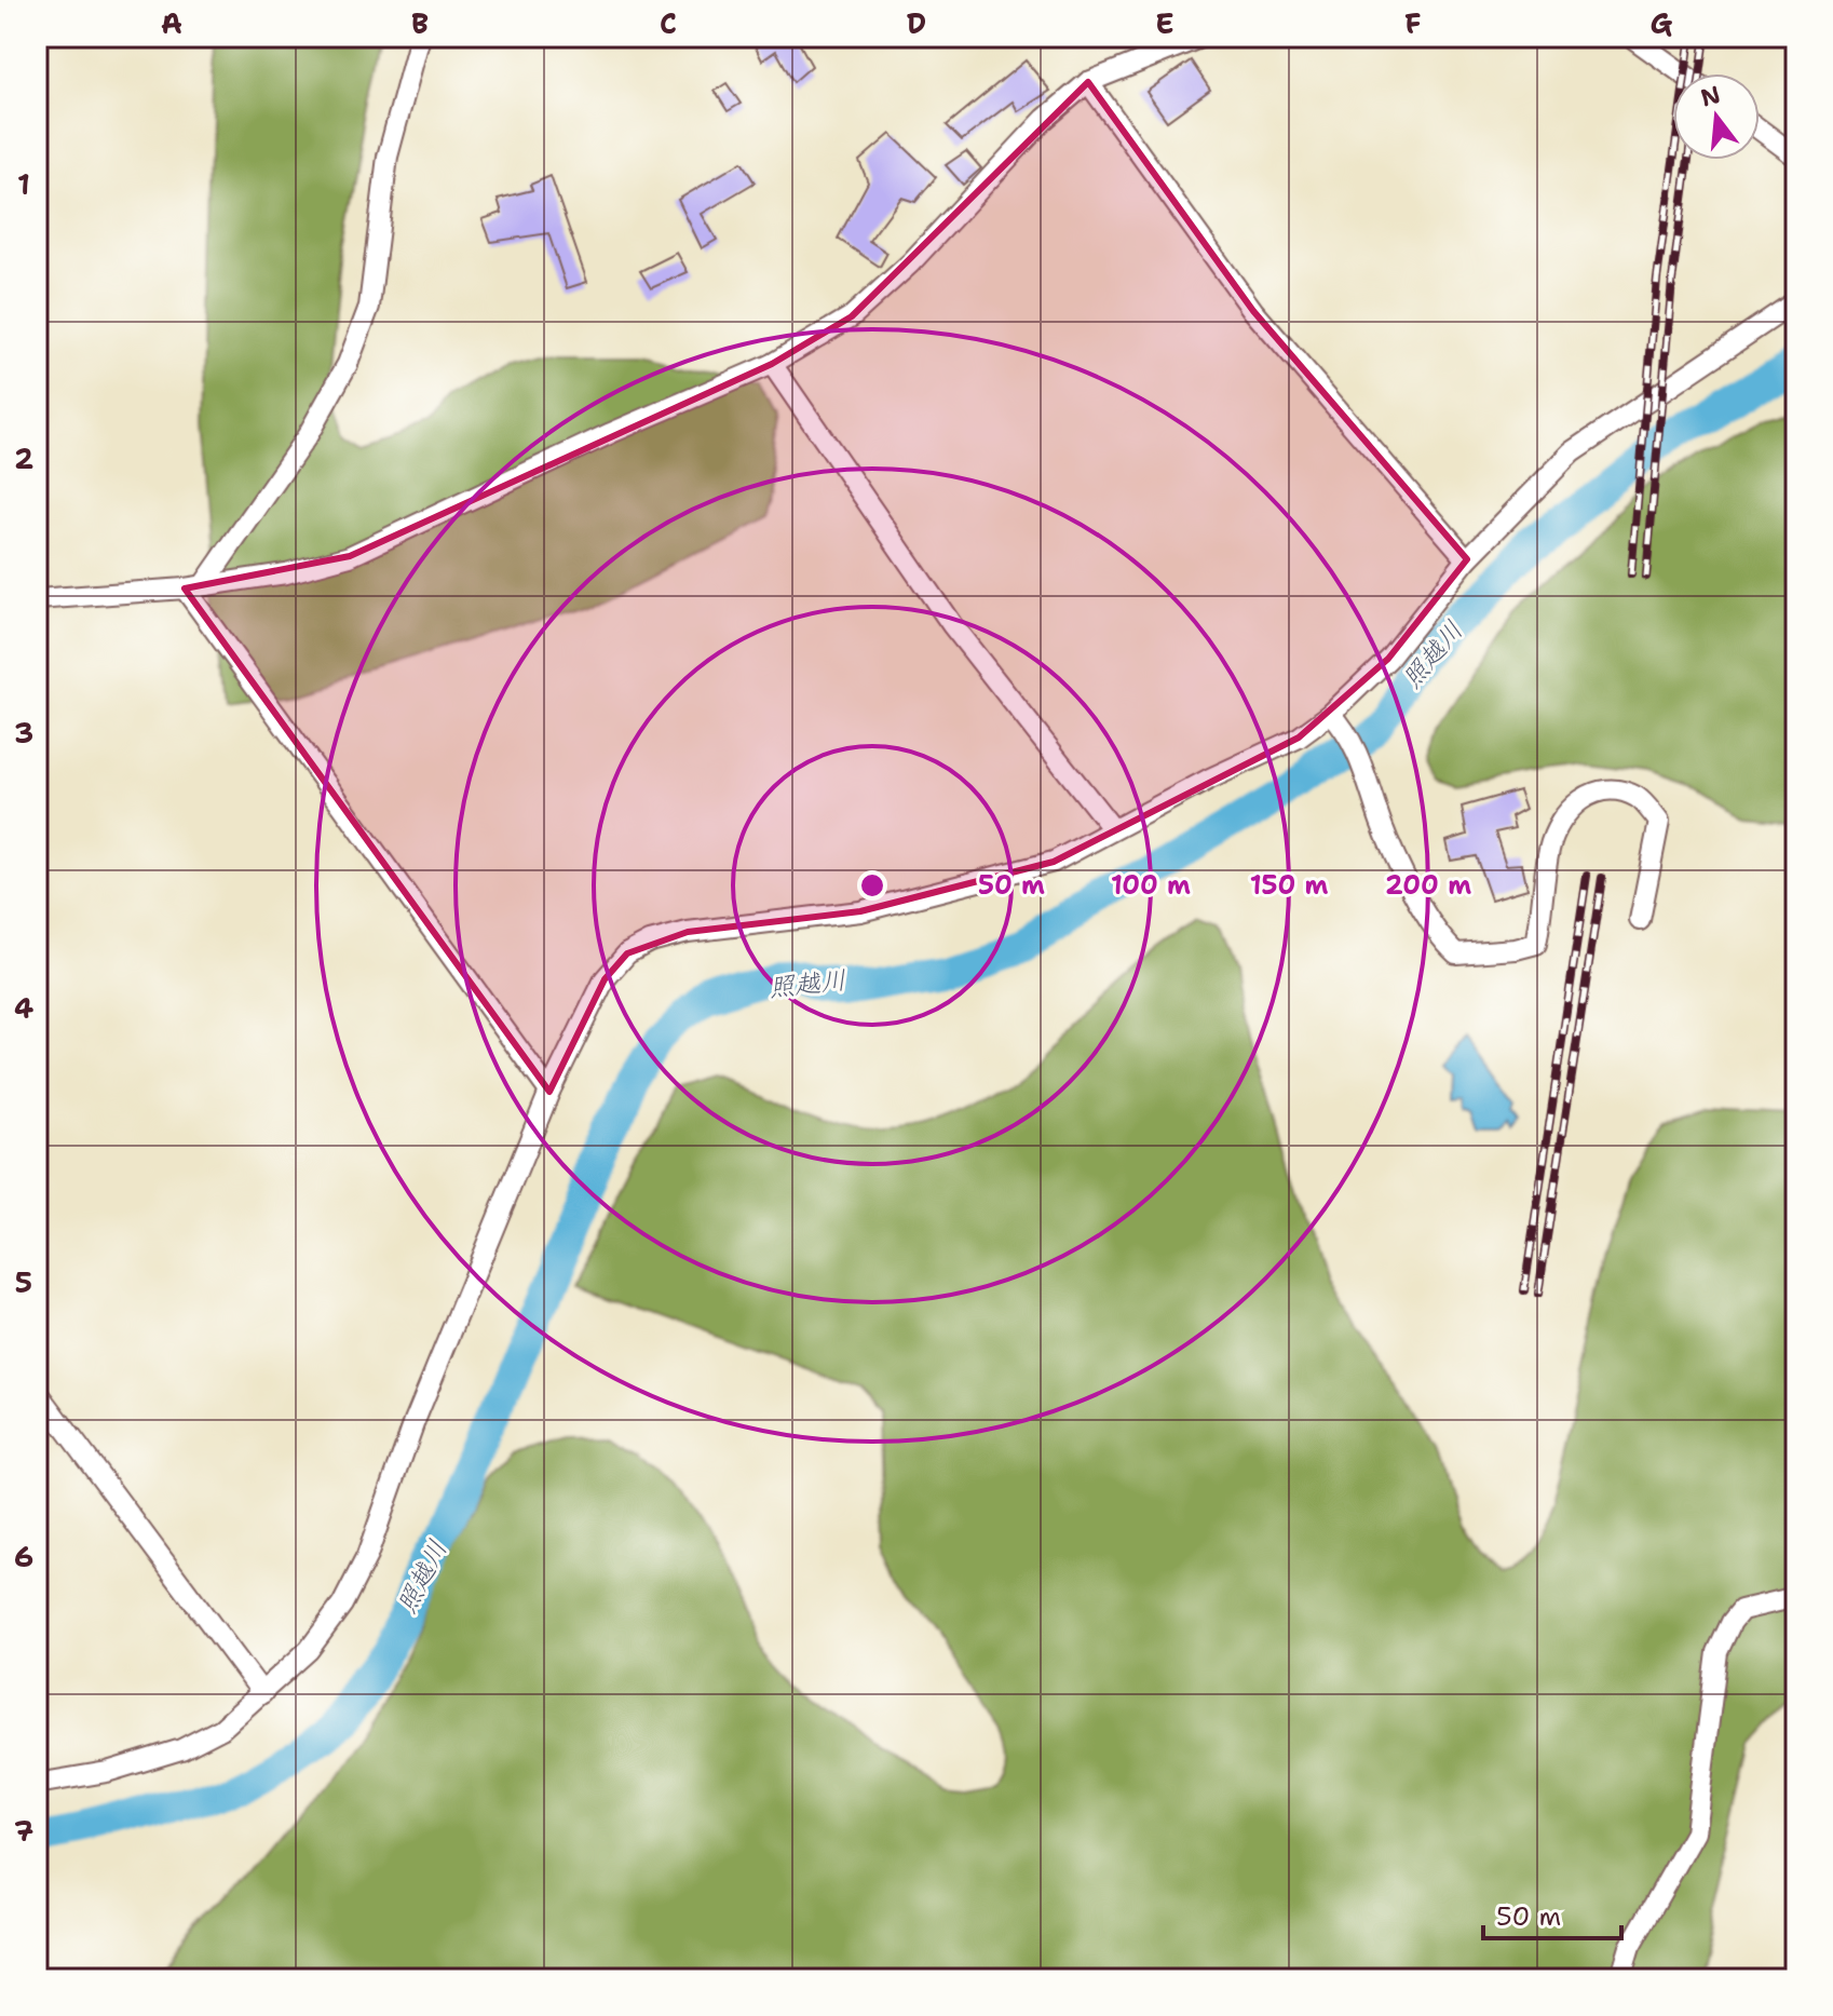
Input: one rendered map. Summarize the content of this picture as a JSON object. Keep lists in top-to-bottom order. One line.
{"water":["照越川"],"scale_bar":"50 m","north":"top","grid":{"columns":["A","B","C","D","E","F","G"],"rows":["1","2","3","4","5","6","7"]},"rings":["50 m","100 m","150 m","200 m"]}
